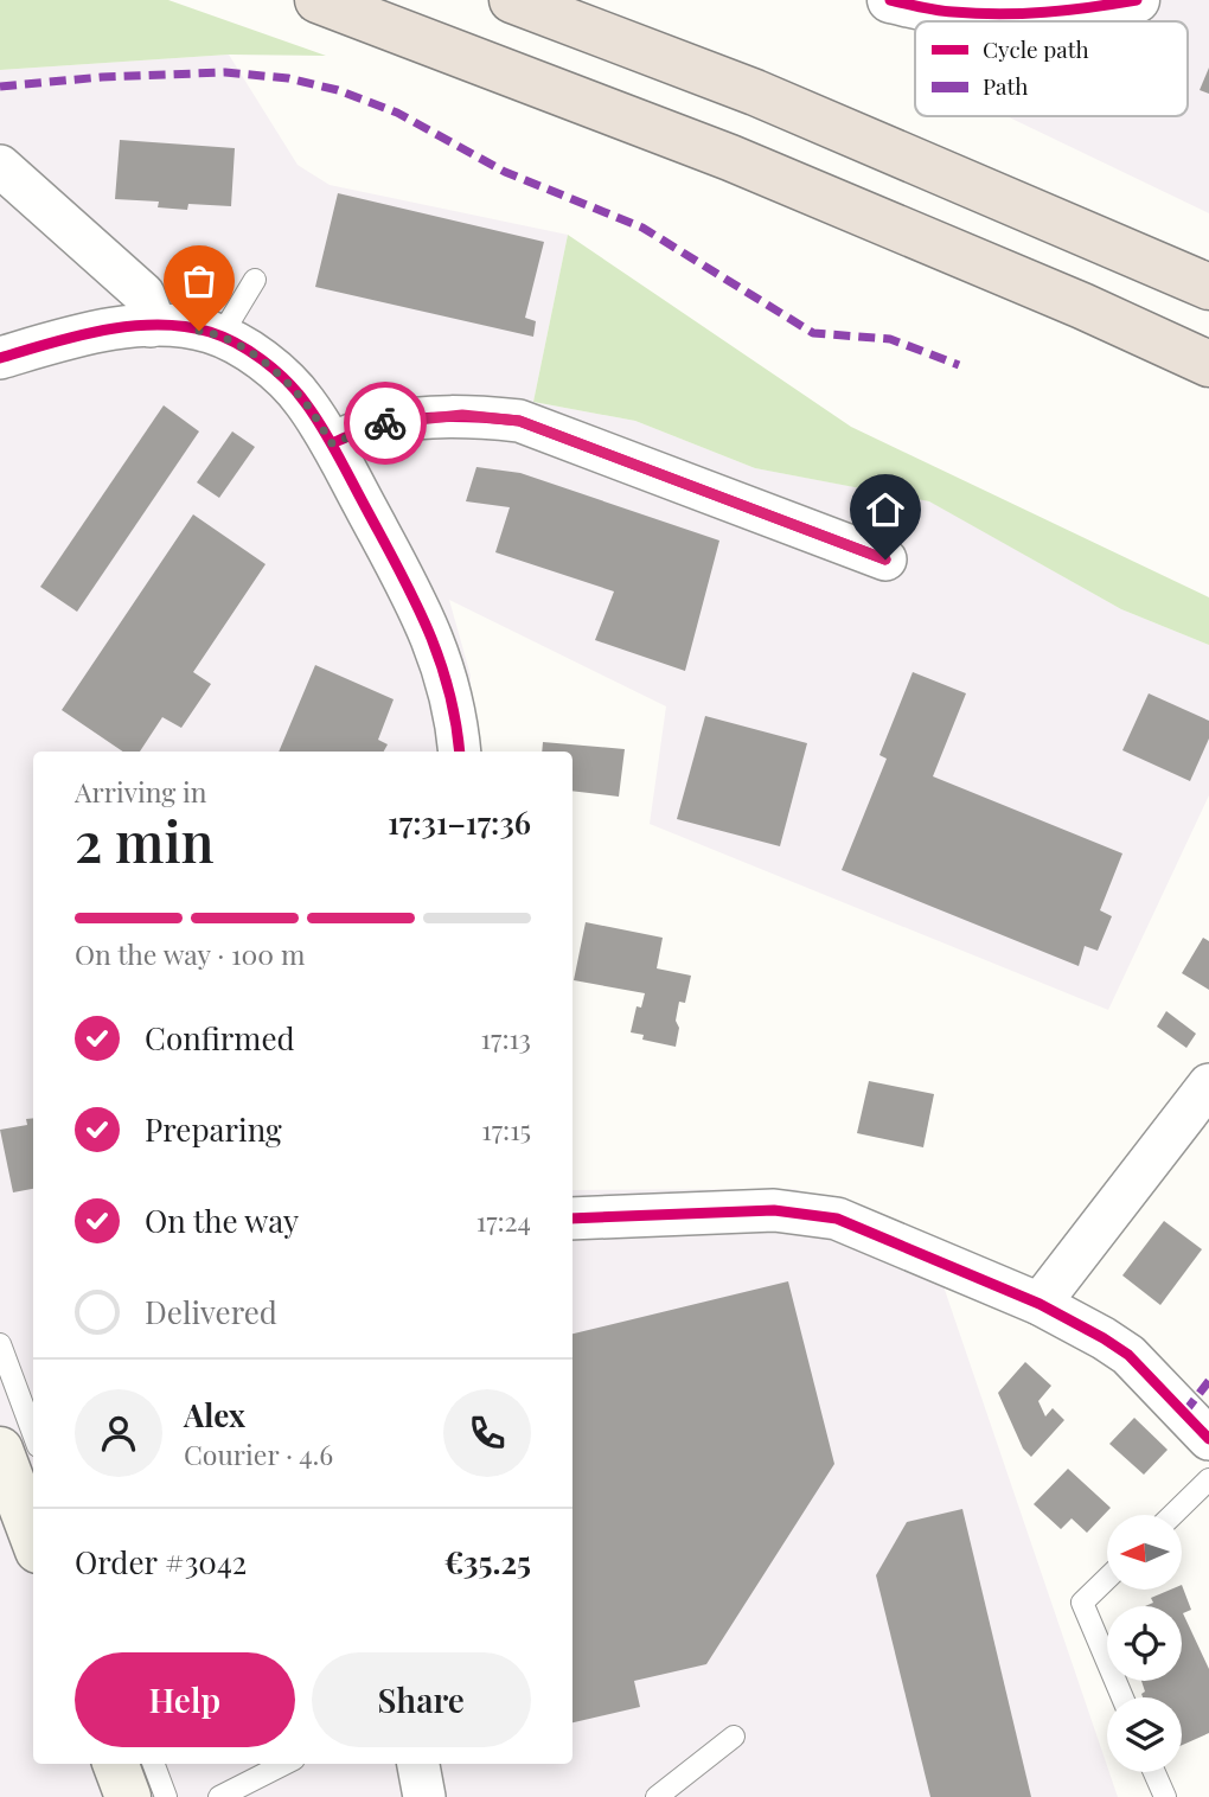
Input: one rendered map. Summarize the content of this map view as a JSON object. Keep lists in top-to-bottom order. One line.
{"legend":["Cycle path","Path"],"north":"left","page":{"heading":["2 min","Arriving in","17:31–17:36"],"panel":["Alex","Courier · 4.6","Order #3042","€35.25"],"bar":"On the way · 100 m","list":[["Confirmed","17:13"],["Preparing","17:15"],["On the way","17:24"],"Delivered"],"buttons":["Help","Share"]}}
